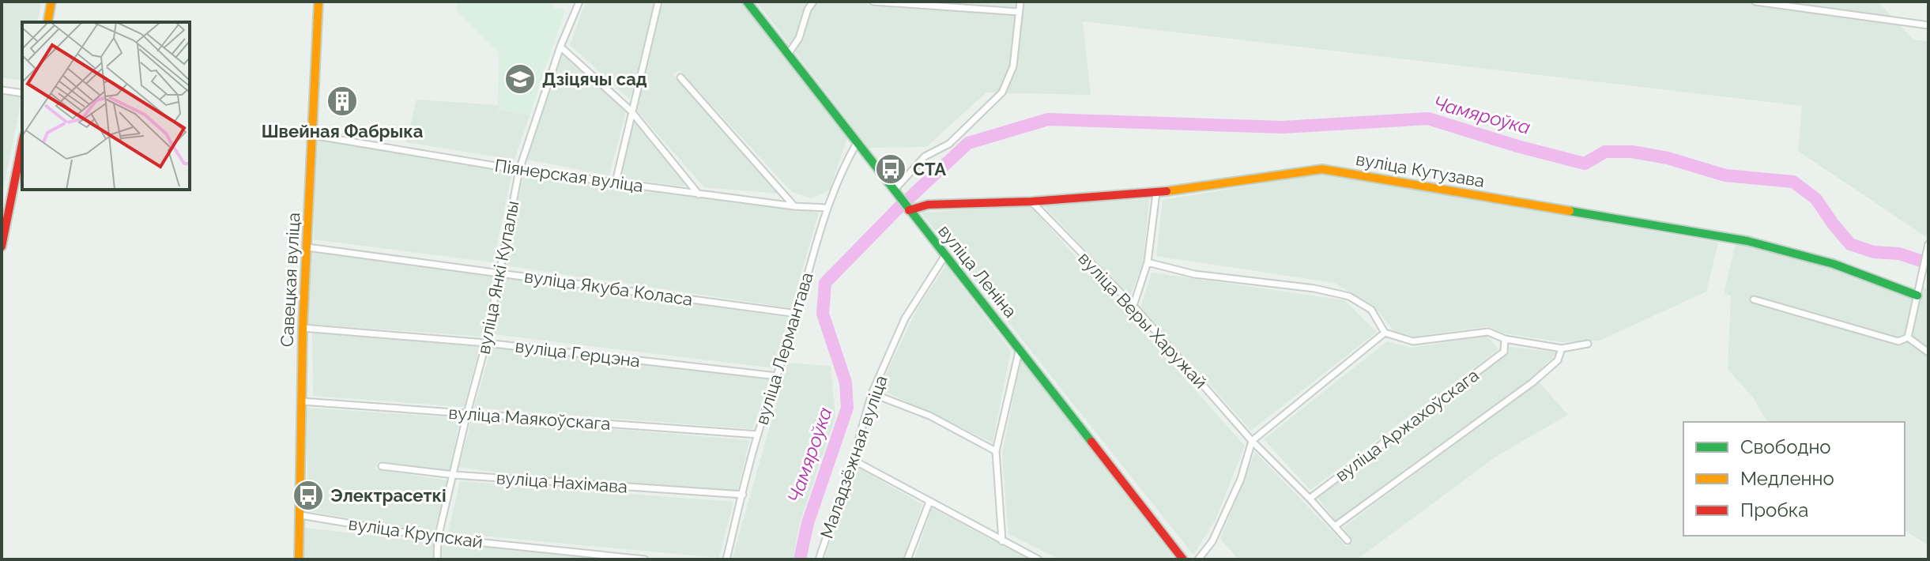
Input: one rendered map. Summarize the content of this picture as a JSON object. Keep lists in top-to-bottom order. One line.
{"streets":{"street":["вуліца Кутузава","Піянерская вуліца","вуліца Леніна","вуліца Янкі Купалы","Савецкая вуліца","вуліца Якуба Коласа","вуліца Веры Харужай","вуліца Лермантава","вуліца Герцэна","вуліца Маякоўскага","вуліца Аржахоўскага","Маладзёжная вуліца","вуліца Нахімава","вуліца Крупскай"]},"crossings":[["вуліца Кутузава","вуліца Леніна"],["вуліца Кутузава","вуліца Веры Харужай"],["Піянерская вуліца","вуліца Янкі Купалы"],["Піянерская вуліца","Савецкая вуліца"],["Піянерская вуліца","вуліца Лермантава"],["вуліца Леніна","вуліца Лермантава"],["вуліца Леніна","Маладзёжная вуліца"],["вуліца Янкі Купалы","вуліца Якуба Коласа"],["вуліца Янкі Купалы","вуліца Герцэна"],["вуліца Янкі Купалы","вуліца Маякоўскага"],["вуліца Янкі Купалы","вуліца Нахімава"],["вуліца Янкі Купалы","вуліца Крупскай"],["Савецкая вуліца","вуліца Якуба Коласа"],["Савецкая вуліца","вуліца Герцэна"],["Савецкая вуліца","вуліца Маякоўскага"],["Савецкая вуліца","вуліца Крупскай"],["вуліца Якуба Коласа","вуліца Лермантава"],["вуліца Веры Харужай","вуліца Аржахоўскага"],["вуліца Лермантава","вуліца Герцэна"],["вуліца Лермантава","вуліца Маякоўскага"],["вуліца Лермантава","вуліца Нахімава"]],"water":["Чамяроўка"],"places":{"school or university":["Дзіцячы сад"],"building":["Швейная Фабрыка"],"bus stop":["СТА","Электрасеткі"]},"legend":["Свободно","Медленно","Пробка"]}
